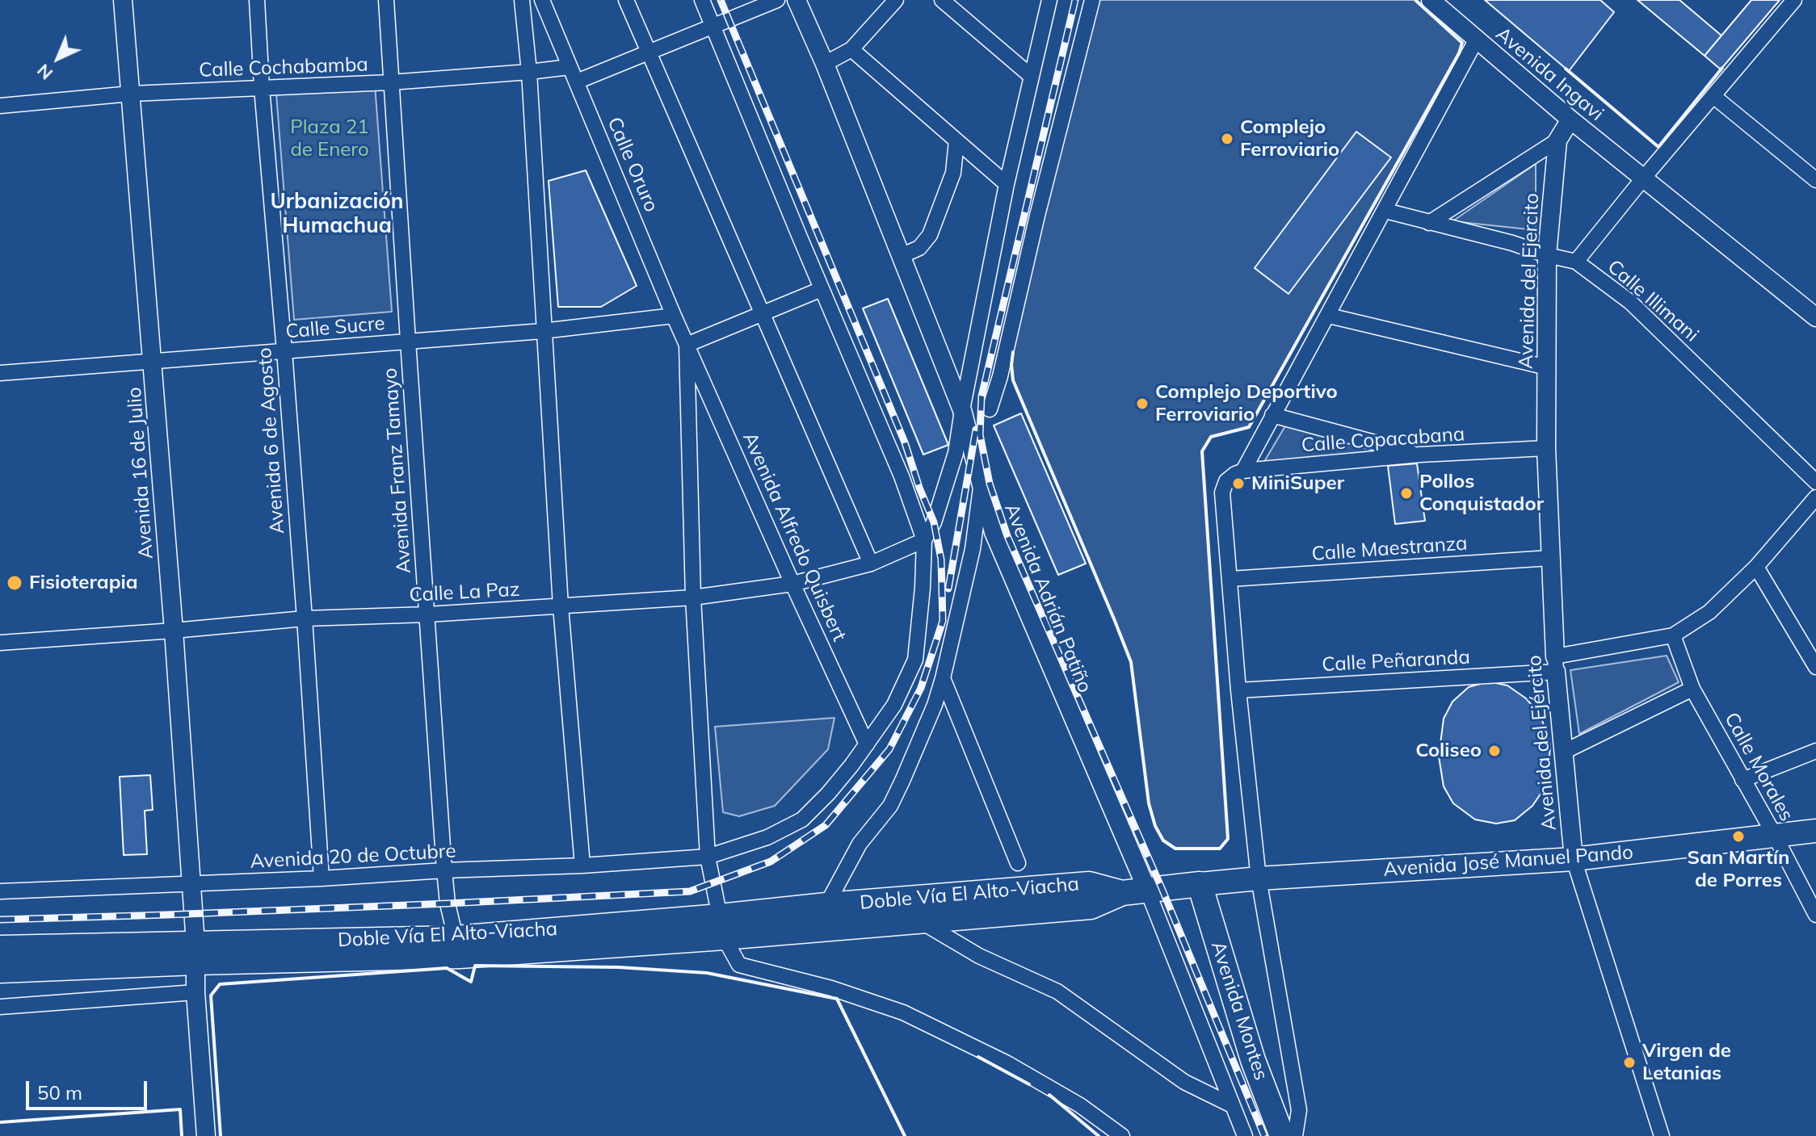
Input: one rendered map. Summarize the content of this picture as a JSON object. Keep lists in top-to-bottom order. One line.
{"streets":{"highway":["Doble Vía El Alto-Viacha","Avenida Montes"],"main road":["Avenida José Manuel Pando"],"street":["Calle Cochabamba","Avenida Ingavi","Calle Oruro","Avenida del Ejercito","Calle Illimani","Calle Sucre","Calle Copacabana","Avenida 6 de Agosto","Avenida Franz Tamayo","Avenida 16 de Julio","Avenida Alfredo Quisbert","Calle Maestranza","Calle La Paz","Avenida Adrián Patiño","Calle Peñaranda","Avenida del Ejército","Calle Morales","Avenida 20 de Octubre"]},"crossings":[["Calle Cochabamba","Calle Oruro"],["Calle Cochabamba","Avenida 6 de Agosto"],["Calle Cochabamba","Avenida Franz Tamayo"],["Calle Cochabamba","Avenida 16 de Julio"],["Avenida Ingavi","Avenida del Ejercito"],["Calle Oruro","Calle Sucre"],["Calle Oruro","Avenida Alfredo Quisbert"],["Avenida del Ejercito","Calle Illimani"],["Avenida del Ejercito","Calle Copacabana"],["Avenida del Ejercito","Avenida del Ejército"],["Calle Sucre","Avenida 6 de Agosto"],["Calle Sucre","Avenida Franz Tamayo"],["Calle Sucre","Avenida 16 de Julio"],["Calle Copacabana","Calle Maestranza"],["Calle Copacabana","Avenida del Ejército"],["Avenida 6 de Agosto","Calle La Paz"],["Avenida 6 de Agosto","Avenida 20 de Octubre"],["Avenida Franz Tamayo","Calle La Paz"],["Avenida Franz Tamayo","Avenida 20 de Octubre"],["Avenida Franz Tamayo","Doble Vía El Alto-Viacha"],["Avenida 16 de Julio","Calle La Paz"],["Avenida 16 de Julio","Avenida 20 de Octubre"],["Avenida 16 de Julio","Doble Vía El Alto-Viacha"],["Avenida Alfredo Quisbert","Calle La Paz"],["Avenida Alfredo Quisbert","Avenida 20 de Octubre"],["Calle Maestranza","Avenida del Ejército"],["Calle La Paz","Avenida 20 de Octubre"],["Calle Peñaranda","Avenida del Ejército"],["Calle Peñaranda","Calle Morales"],["Avenida del Ejército","Avenida José Manuel Pando"],["Calle Morales","Avenida José Manuel Pando"],["Avenida José Manuel Pando","Avenida Montes"]],"districts":["Urbanización Humachua"],"parks":["Plaza 21 de Enero"],"places":["Complejo Ferroviario","Complejo Deportivo Ferroviario","MiniSuper","Pollos Conquistador","Fisioterapia","Coliseo","San Martín de Porres","Virgen de Letanias"],"scale_bar":"50 m","north":"bottom left"}
